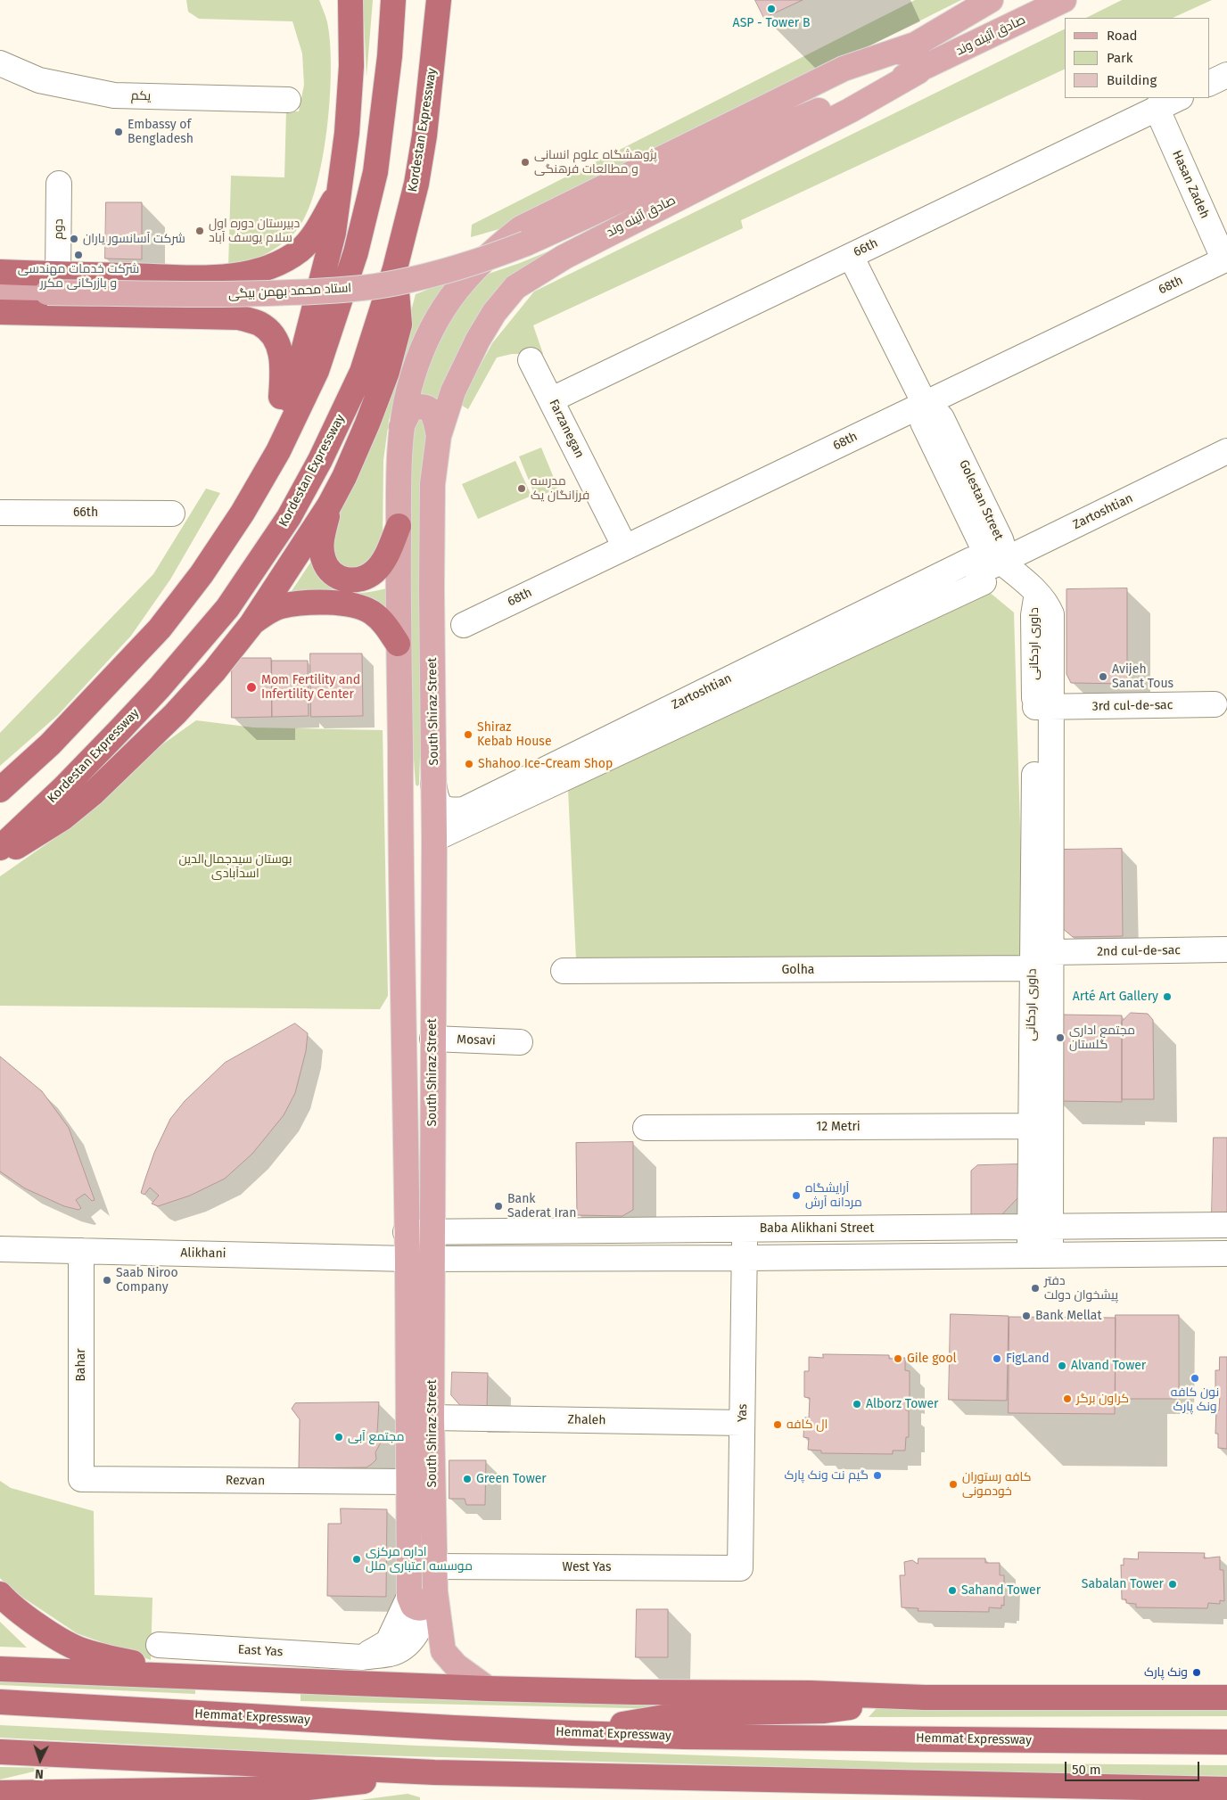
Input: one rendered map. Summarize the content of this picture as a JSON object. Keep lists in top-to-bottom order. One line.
{"streets":{"highway":["Kordestan Expressway","Hemmat Expressway"],"main road":["صادق آئینه وند","استاد محمد بهمن بیگی","South Shiraz Street"],"street":["یکم","Hasan Zadeh","دوم","66th","68th","Farzanegan","Golestan Street","Zartoshtian","داوری اردکانی","3rd cul-de-sac","2nd cul-de-sac","Golha","Mosavi","12 Metri","Baba Alikhani Street","Alikhani","Bahar","Yas","Zhaleh","Rezvan","West Yas","East Yas"]},"crossings":[["صادق آئینه وند","استاد محمد بهمن بیگی"],["صادق آئینه وند","South Shiraz Street"],["Hasan Zadeh","66th"],["Hasan Zadeh","68th"],["دوم","استاد محمد بهمن بیگی"],["66th","Farzanegan"],["66th","Golestan Street"],["68th","Farzanegan"],["68th","Golestan Street"],["استاد محمد بهمن بیگی","South Shiraz Street"],["Golestan Street","Zartoshtian"],["Golestan Street","داوری اردکانی"],["Zartoshtian","داوری اردکانی"],["Zartoshtian","South Shiraz Street"],["داوری اردکانی","3rd cul-de-sac"],["داوری اردکانی","2nd cul-de-sac"],["داوری اردکانی","Golha"],["داوری اردکانی","12 Metri"],["داوری اردکانی","Baba Alikhani Street"],["South Shiraz Street","Mosavi"],["South Shiraz Street","Baba Alikhani Street"],["South Shiraz Street","Alikhani"],["South Shiraz Street","Zhaleh"],["South Shiraz Street","Rezvan"],["South Shiraz Street","West Yas"],["South Shiraz Street","East Yas"],["Baba Alikhani Street","Yas"],["Alikhani","Bahar"],["Bahar","Rezvan"],["Yas","Zhaleh"],["Yas","West Yas"]],"parks":["بوستان سیدجمال‌الدین اسدآبادی"],"places":["ASP - Tower B","Embassy of Bengladesh","پژوهشگاه علوم انسانی و مطالعات فرهنگی","دبیرستان دوره اول سلام یوسف آباد","شرکت آسانسور یاران","شرکت خدمات مهندسی و بازرگانی مکرر","مدرسه فرزانگان یک","Avijeh Sanat Tous","Mom Fertility and Infertility Center","Shiraz Kebab House","Shahoo Ice-Cream Shop","Arté Art Gallery","مجتمع اداری گلستان","آرایشگاه مردانه آرش","Bank Saderat Iran","Saab Niroo Company","دفتر پیشخوان دولت","Bank Mellat","Gile gool","FigLand","Alvand Tower","نون کافه ونک پارک","کراون برگر","Alborz Tower","ال کافه","مجتمع آبی","گیم نت ونک پارک","Green Tower","کافه رستوران خودمونی","اداره مرکزی موسسه اعتباری ملل","Sabalan Tower","Sahand Tower","ونک پارک"],"legend":["Road","Park","Building"],"scale_bar":"50 m","north":"bottom"}
